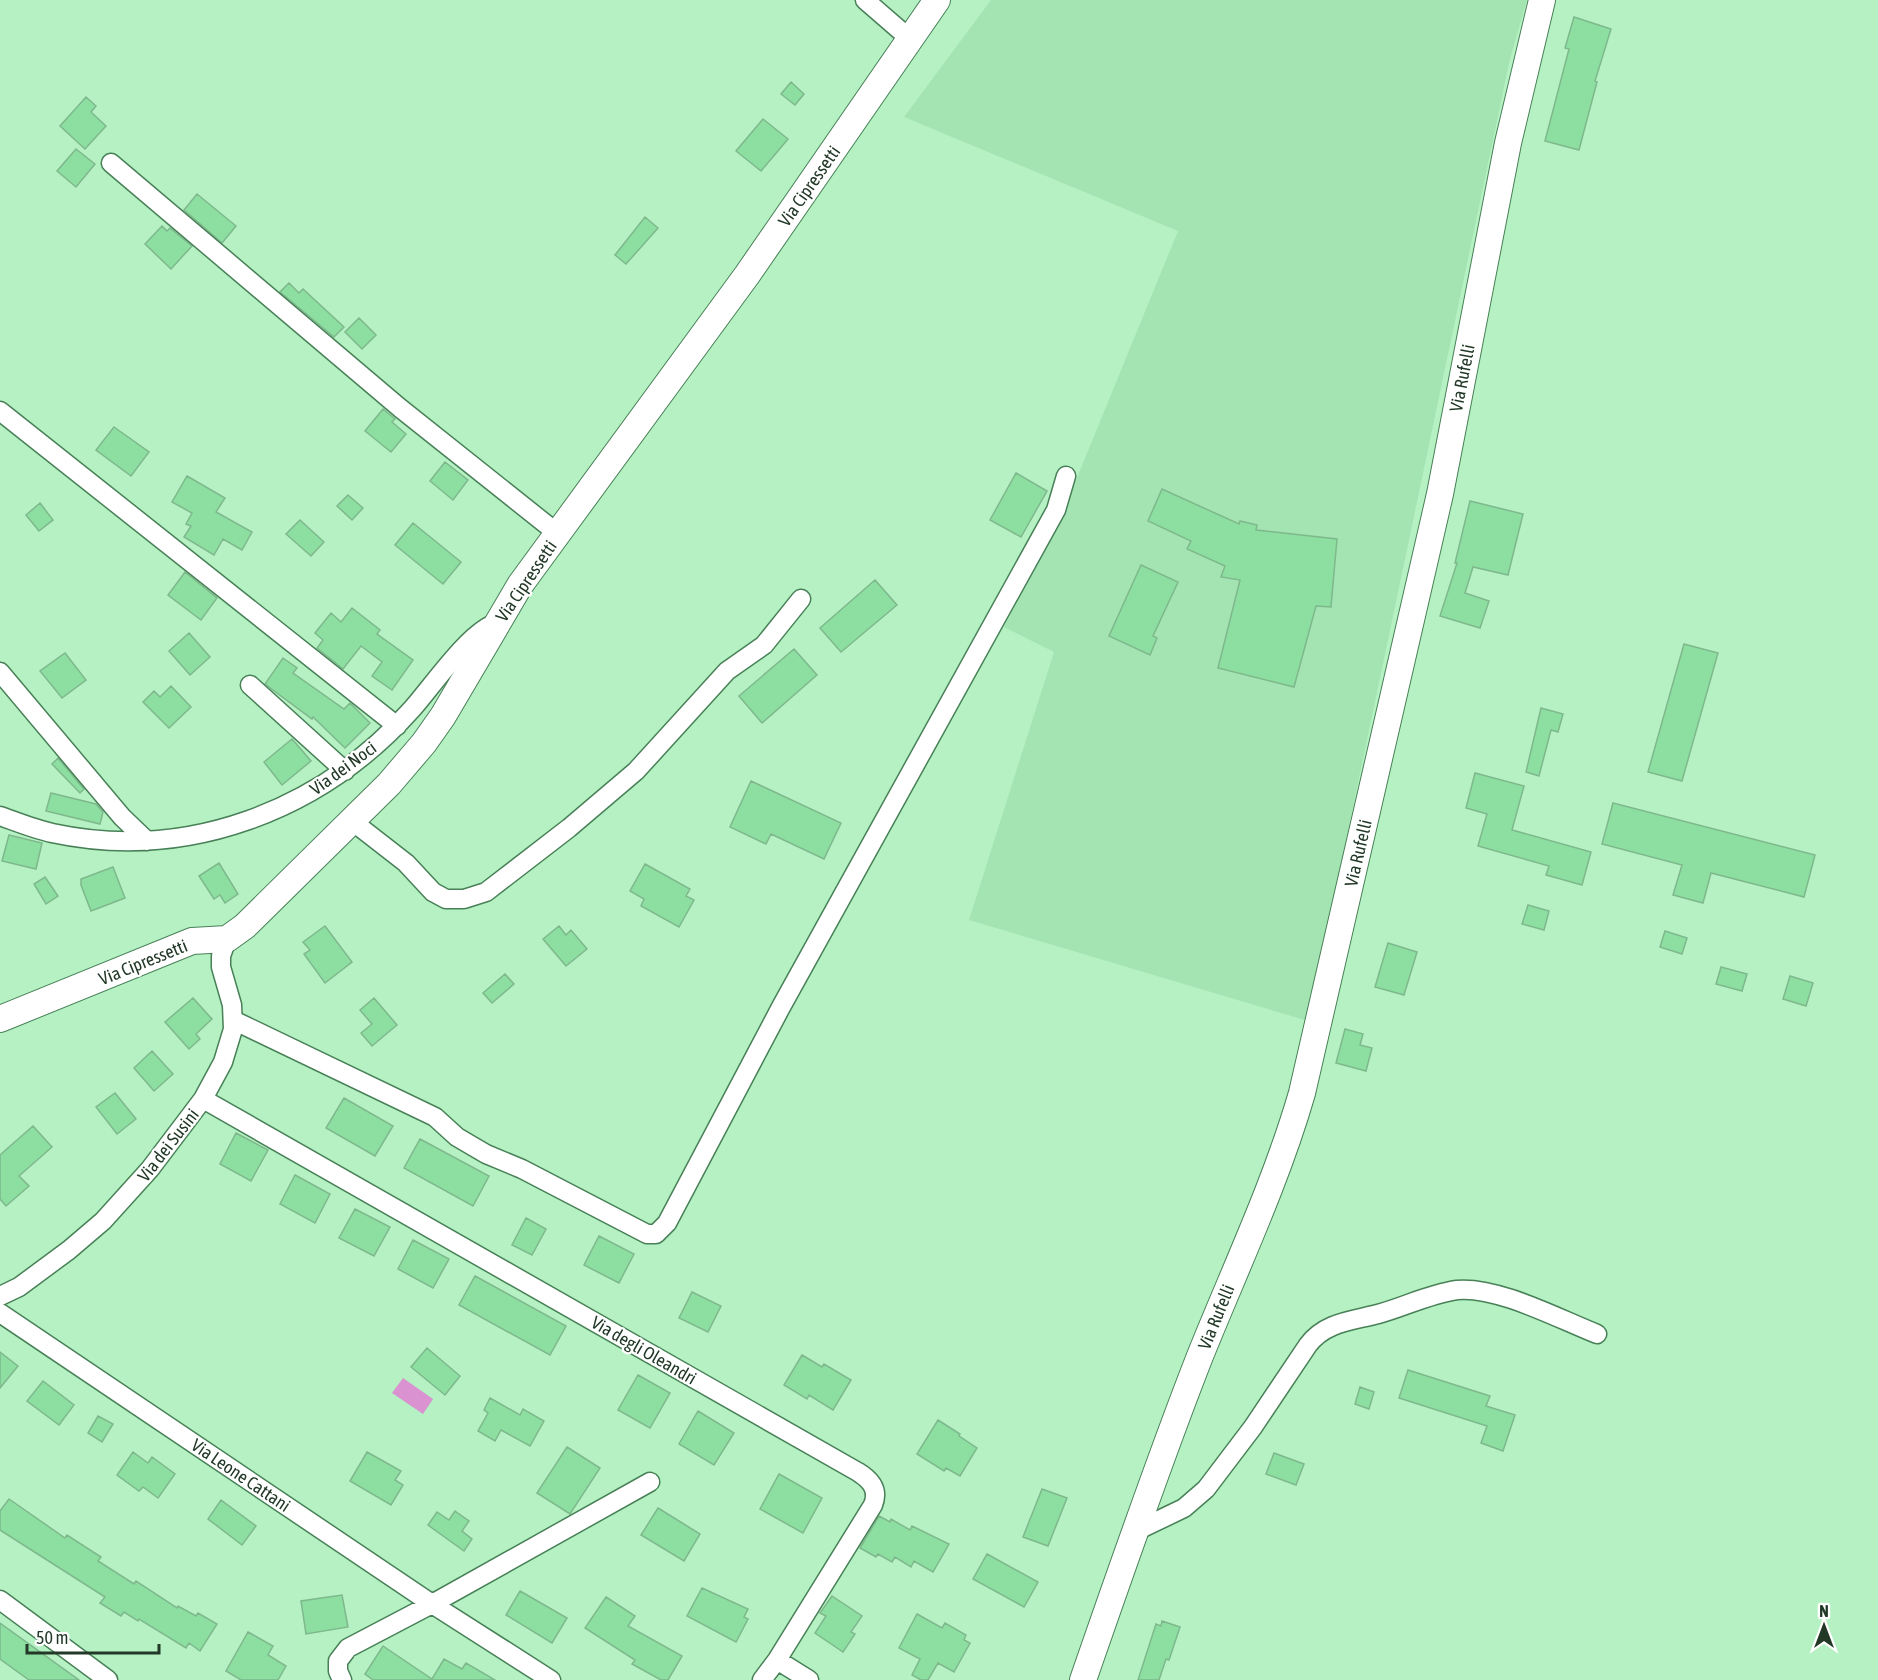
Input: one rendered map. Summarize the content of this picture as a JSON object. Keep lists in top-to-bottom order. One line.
{"streets":{"street":["Via Cipressetti","Via Rufelli","Via dei Noci","Via dei Susini","Via degli Oleandri","Via Leone Cattani"]},"crossings":[["Via Cipressetti","Via dei Noci"],["Via Cipressetti","Via dei Susini"],["Via dei Susini","Via degli Oleandri"],["Via dei Susini","Via Leone Cattani"]],"scale_bar":"50 m","north":"top"}
